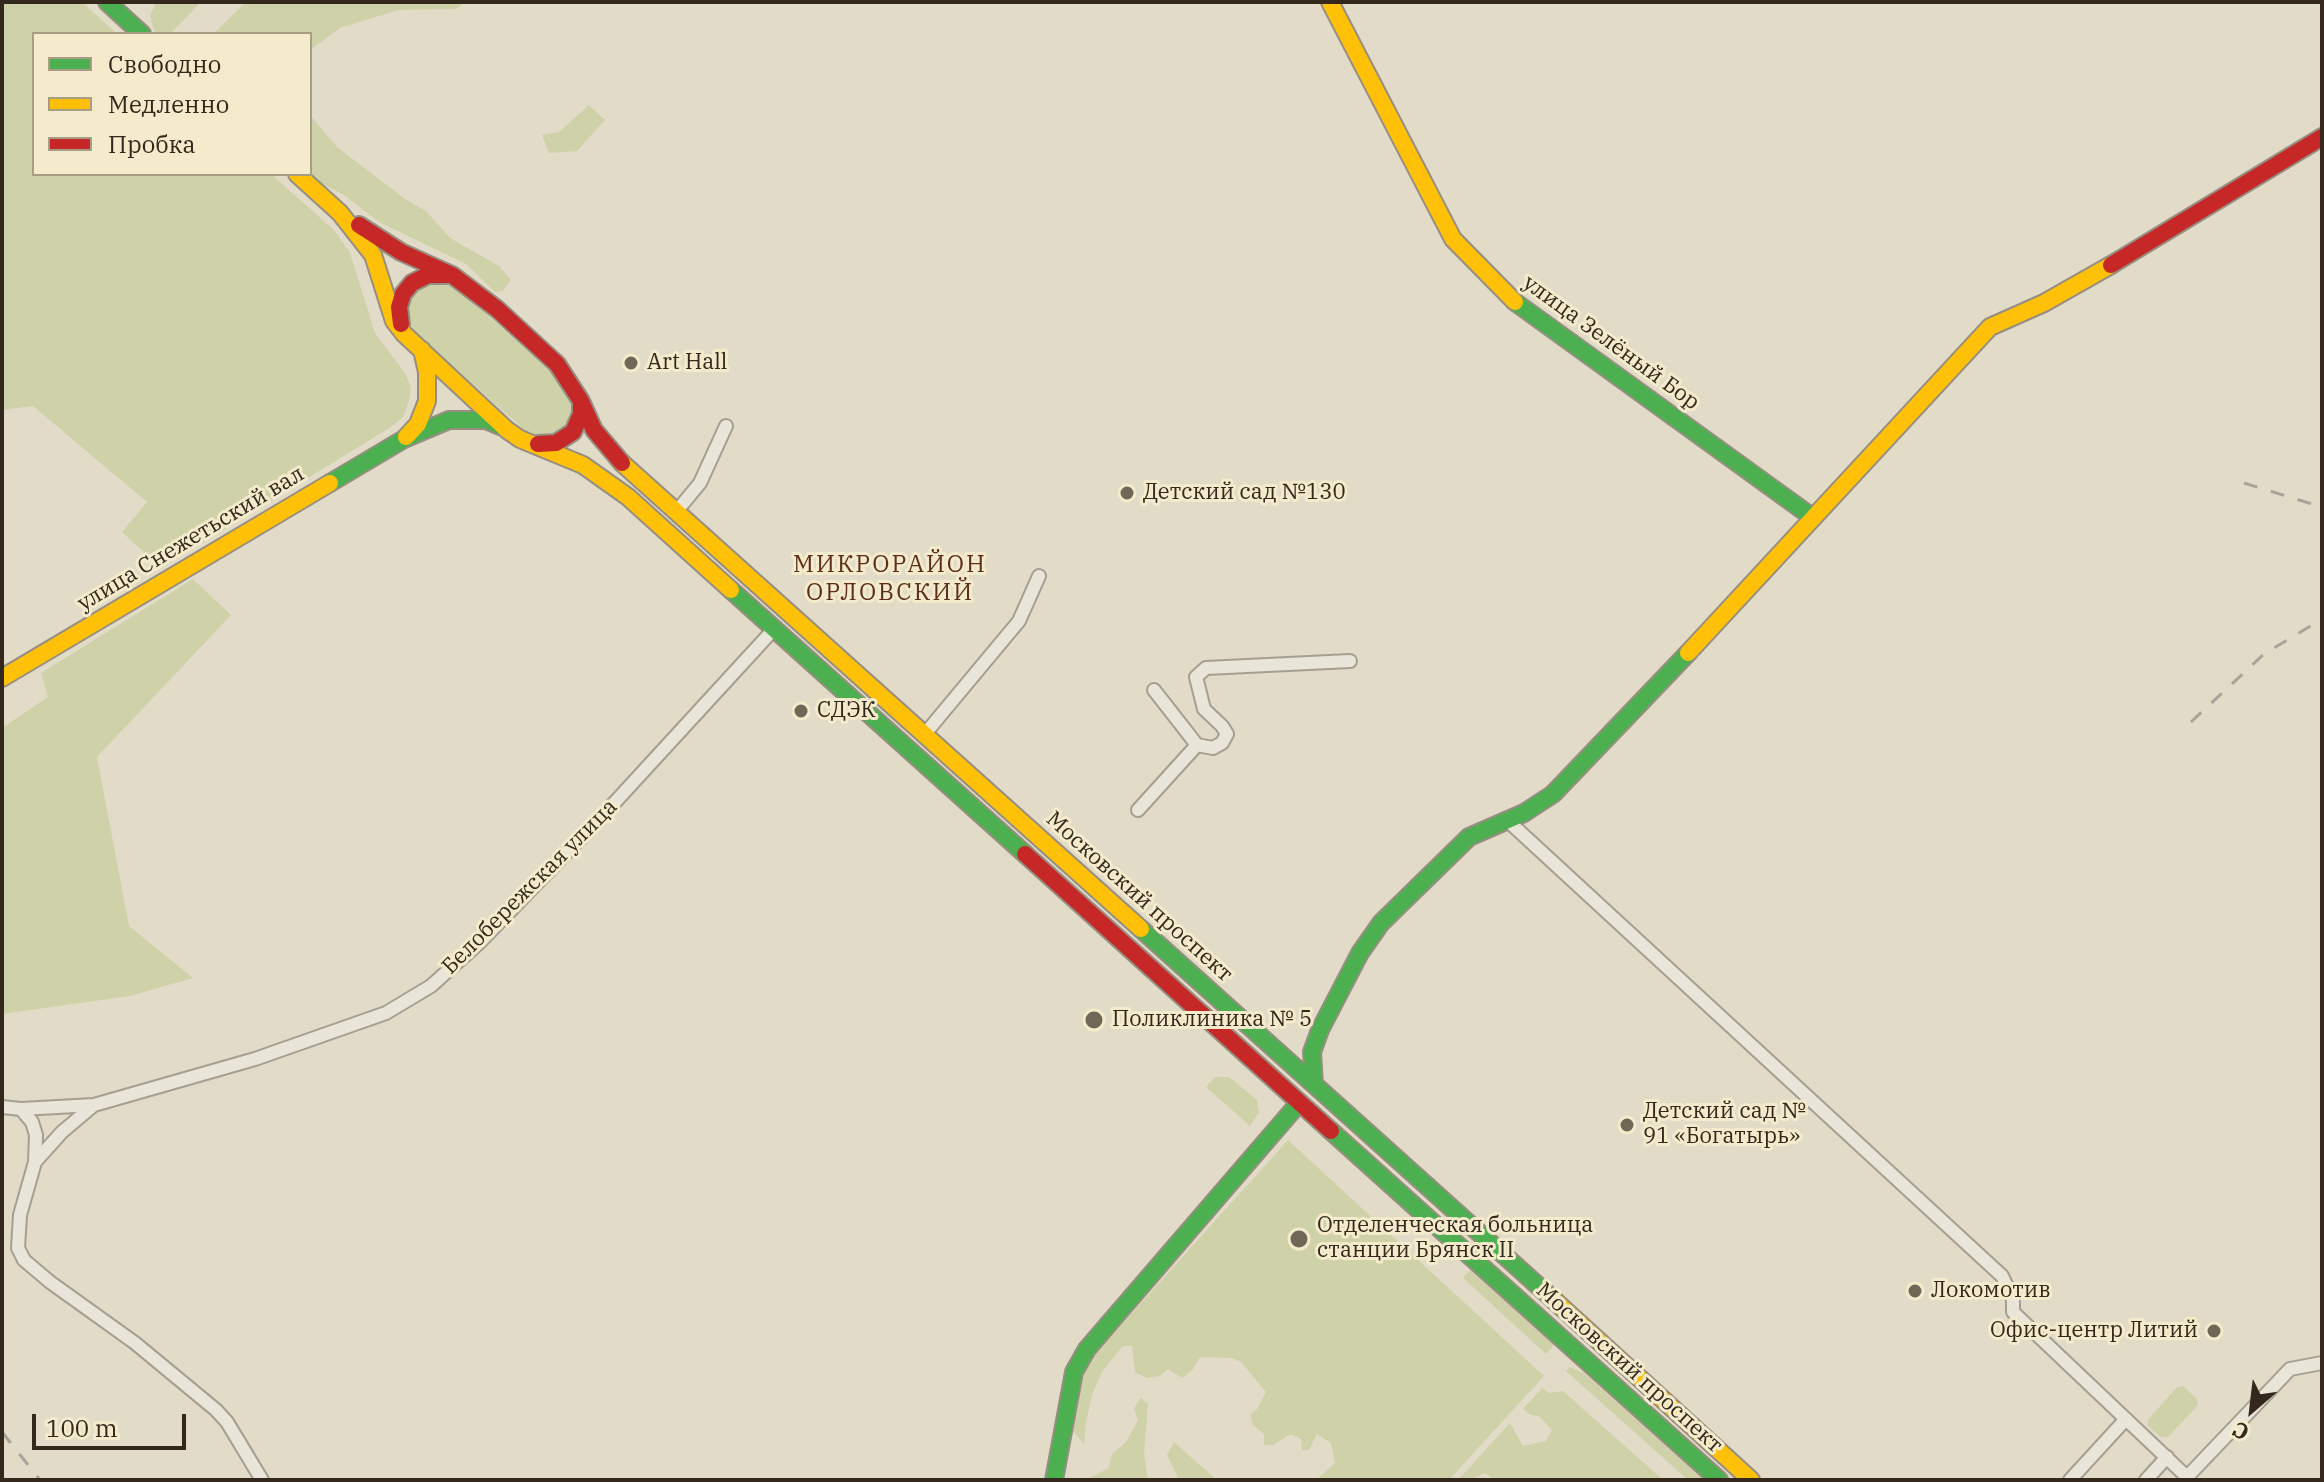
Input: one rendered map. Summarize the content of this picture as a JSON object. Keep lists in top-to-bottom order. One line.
{"streets":{"main road":["улица Зелёный Бор","улица Снежетьский вал","Московский проспект"],"street":["Белобережская улица"]},"crossings":[["улица Снежетьский вал","Московский проспект"],["Белобережская улица","Московский проспект"]],"districts":["МИКРОРАЙОН ОРЛОВСКИЙ"],"places":["Art Hall","Детский сад №130","СДЭК","Поликлиника № 5","Детский сад № 91 «Богатырь»","Отделенческая больница станции Брянск II","Локомотив","Офис-центр Литий"],"legend":["Свободно","Медленно","Пробка"],"scale_bar":"100 m","north":"bottom left"}
